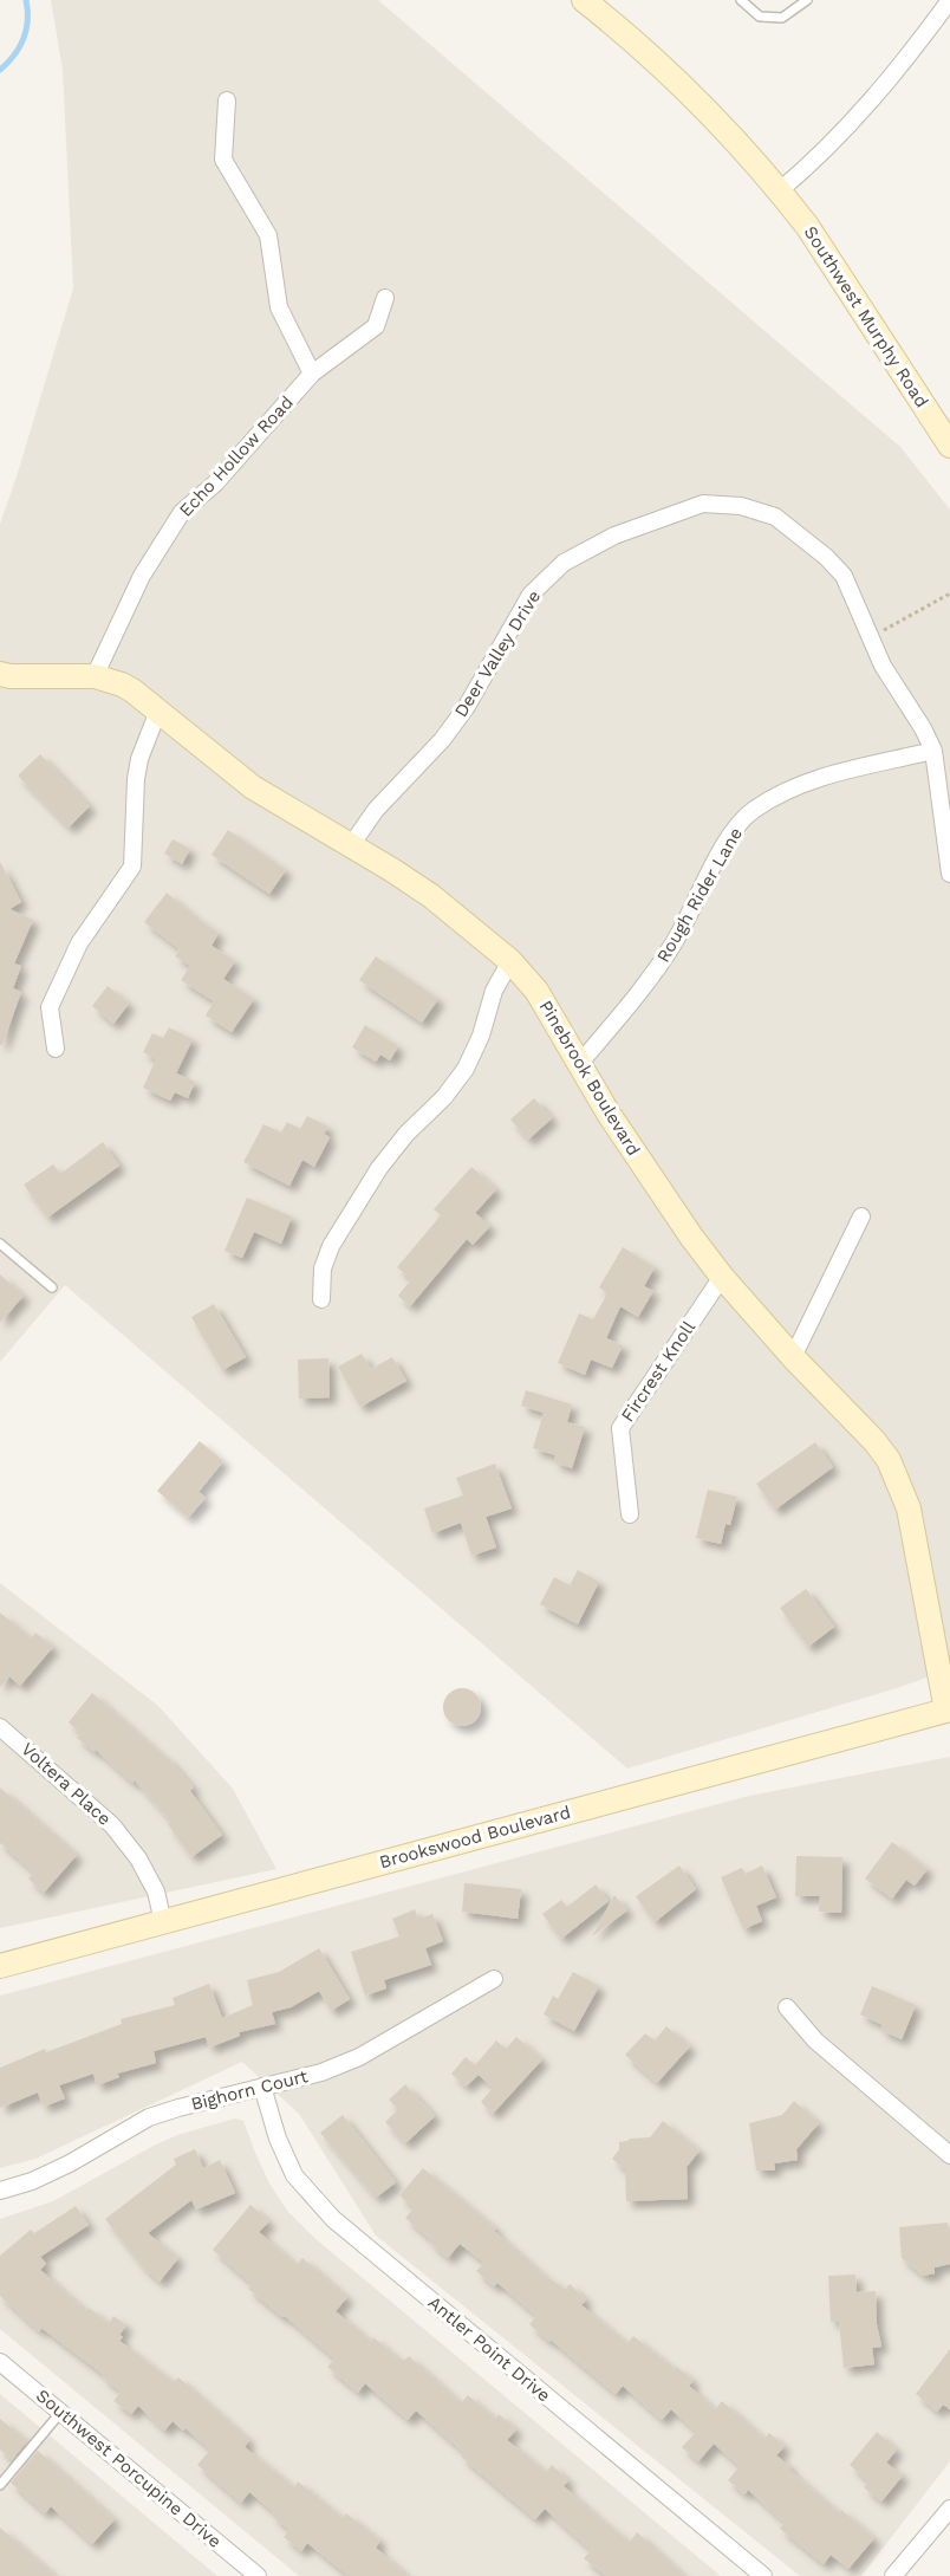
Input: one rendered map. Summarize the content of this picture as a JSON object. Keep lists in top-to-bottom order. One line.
{"streets":{"main road":["Southwest Murphy Road","Pinebrook Boulevard","Brookswood Boulevard"],"street":["Echo Hollow Road","Deer Valley Drive","Rough Rider Lane","Fircrest Knoll","Voltera Place","Bighorn Court","Antler Point Drive","Southwest Porcupine Drive"]},"crossings":[["Echo Hollow Road","Pinebrook Boulevard"],["Deer Valley Drive","Rough Rider Lane"],["Deer Valley Drive","Pinebrook Boulevard"],["Rough Rider Lane","Pinebrook Boulevard"],["Pinebrook Boulevard","Fircrest Knoll"],["Pinebrook Boulevard","Brookswood Boulevard"],["Voltera Place","Brookswood Boulevard"],["Bighorn Court","Antler Point Drive"]]}
